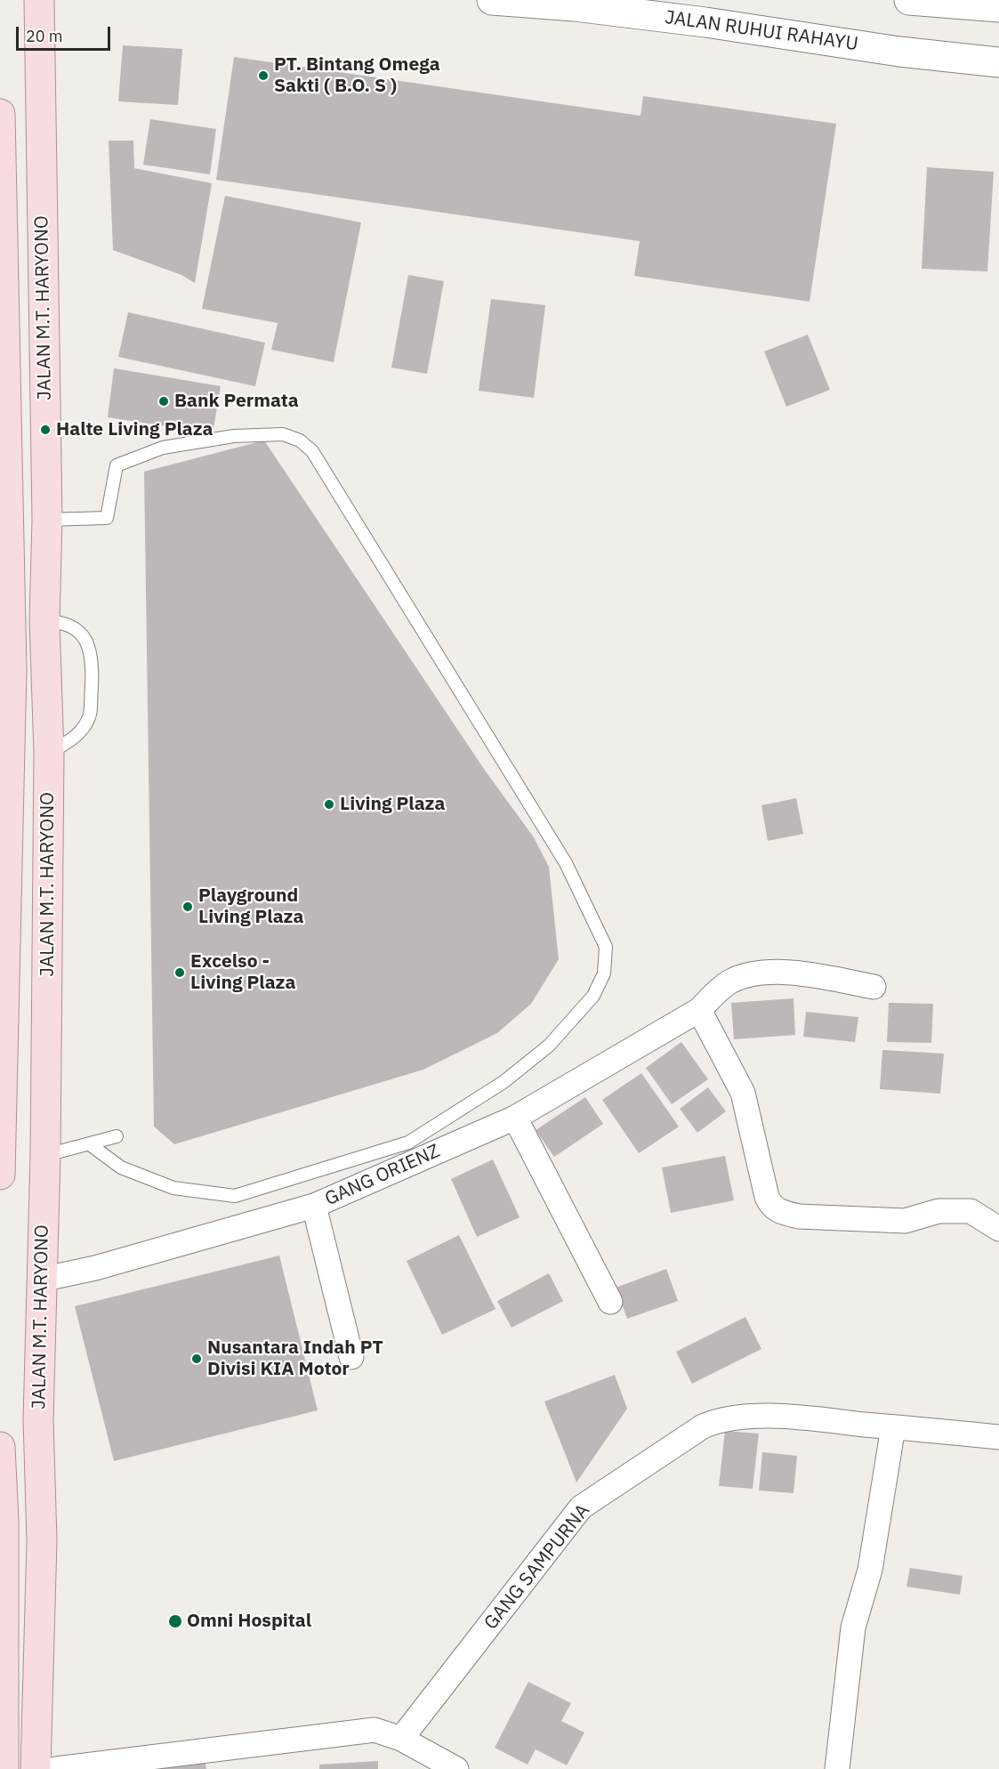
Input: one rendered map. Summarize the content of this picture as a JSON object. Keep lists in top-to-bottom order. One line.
{"streets":{"main road":["JALAN RUHUI RAHAYU","JALAN M.T. HARYONO"],"street":["GANG ORIENZ","GANG SAMPURNA"]},"crossings":[["JALAN M.T. HARYONO","GANG ORIENZ"]],"places":["PT. Bintang Omega Sakti ( B.O. S )","Bank Permata","Halte Living Plaza","Living Plaza","Playground Living Plaza","Excelso - Living Plaza","Nusantara Indah PT Divisi KIA Motor","Omni Hospital"],"scale_bar":"20 m"}
